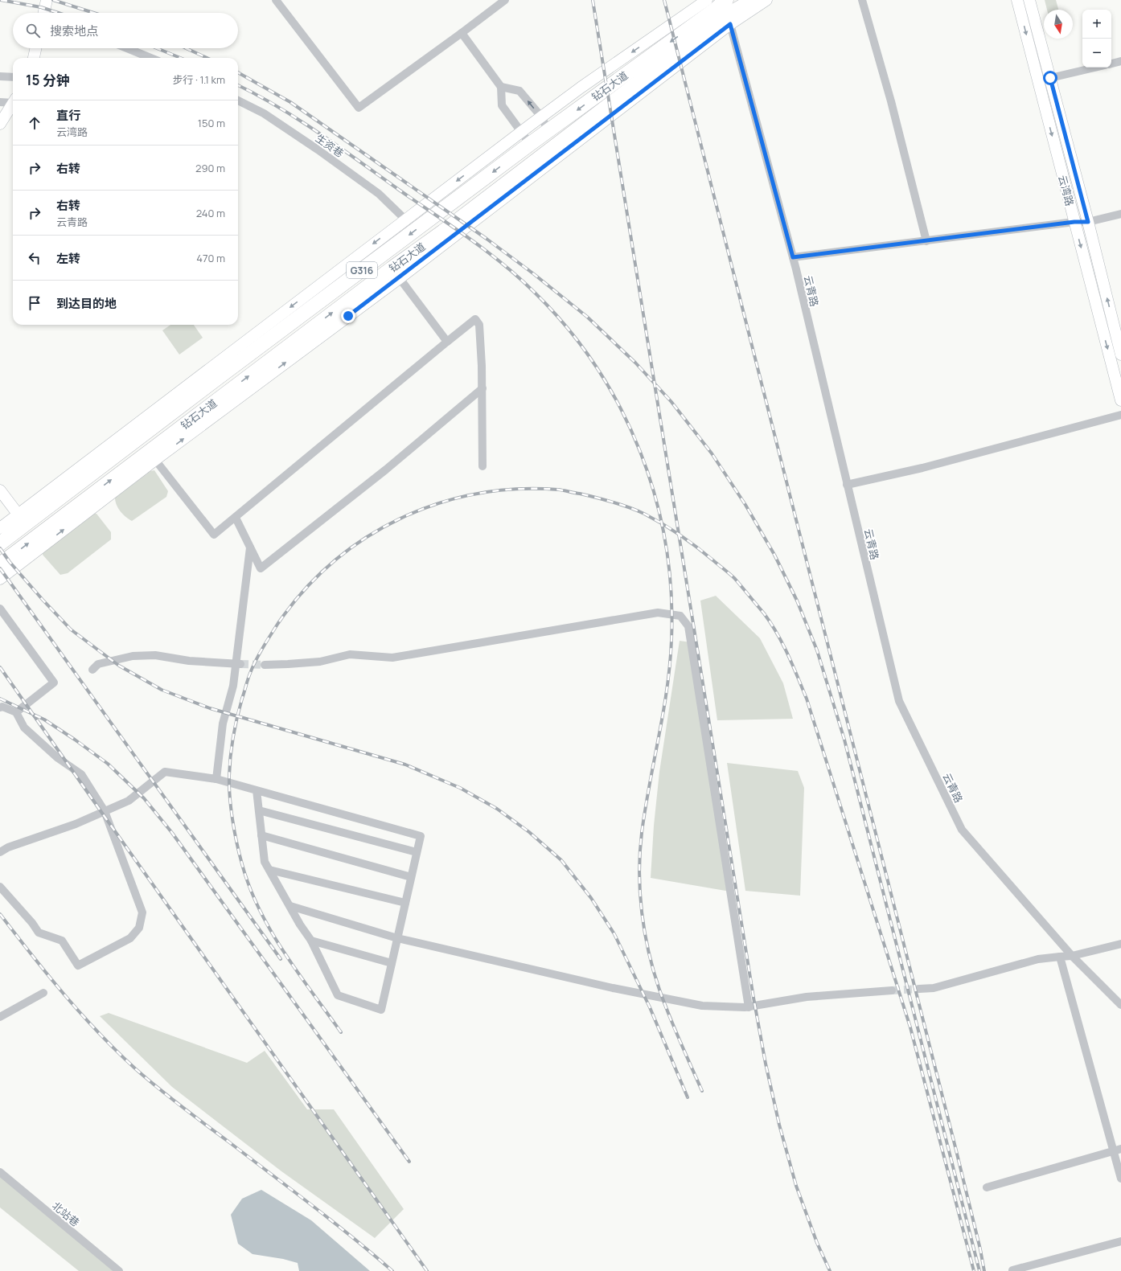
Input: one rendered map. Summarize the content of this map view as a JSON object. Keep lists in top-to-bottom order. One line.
{"streets":{"highway":["钻石大道","G316"],"street":["生资巷","云湾路","云青路","北站巷"]},"crossings":[["钻石大道","云青路"]],"north":"bottom","page":{"map_buttons":["+","−"],"search":"搜索地点","heading":["15 分钟","步行 · 1.1 km"],"list":[["直行","云湾路","150 m"],["右转","290 m"],["右转","云青路","240 m"],["左转","470 m"],"到达目的地"]}}
